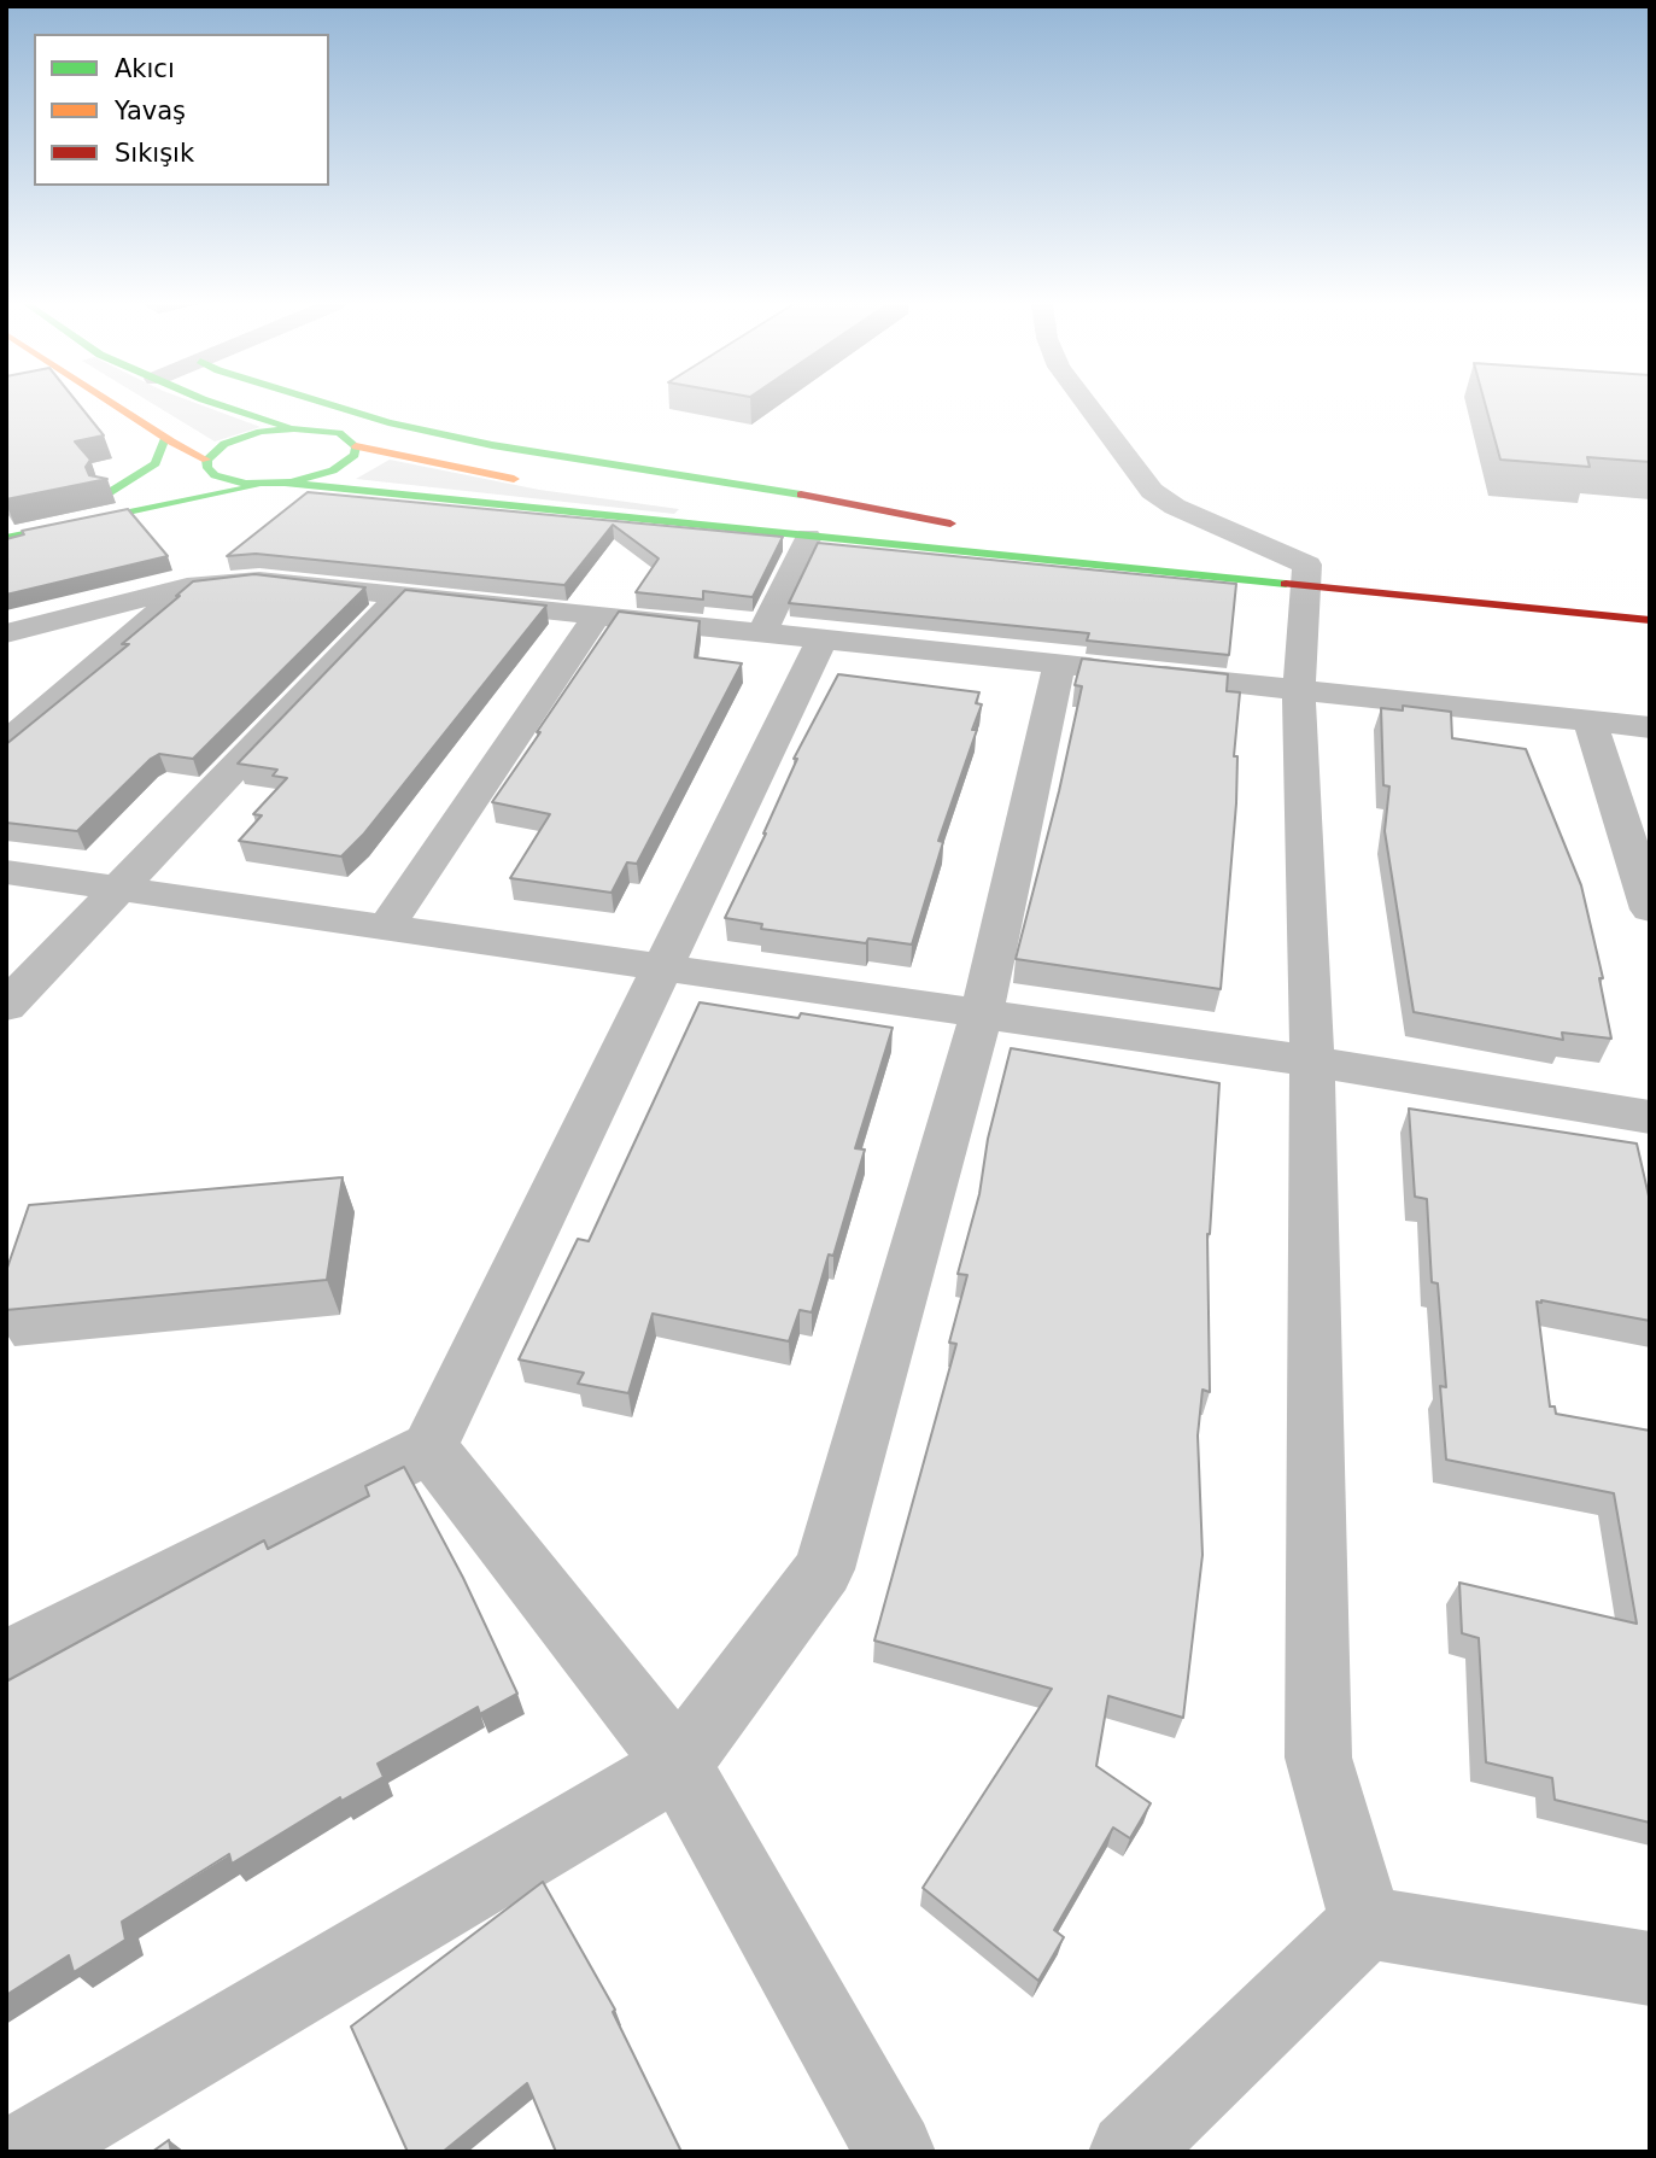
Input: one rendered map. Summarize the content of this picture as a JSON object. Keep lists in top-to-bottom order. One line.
{"legend":["Akıcı","Yavaş","Sıkışık"]}
